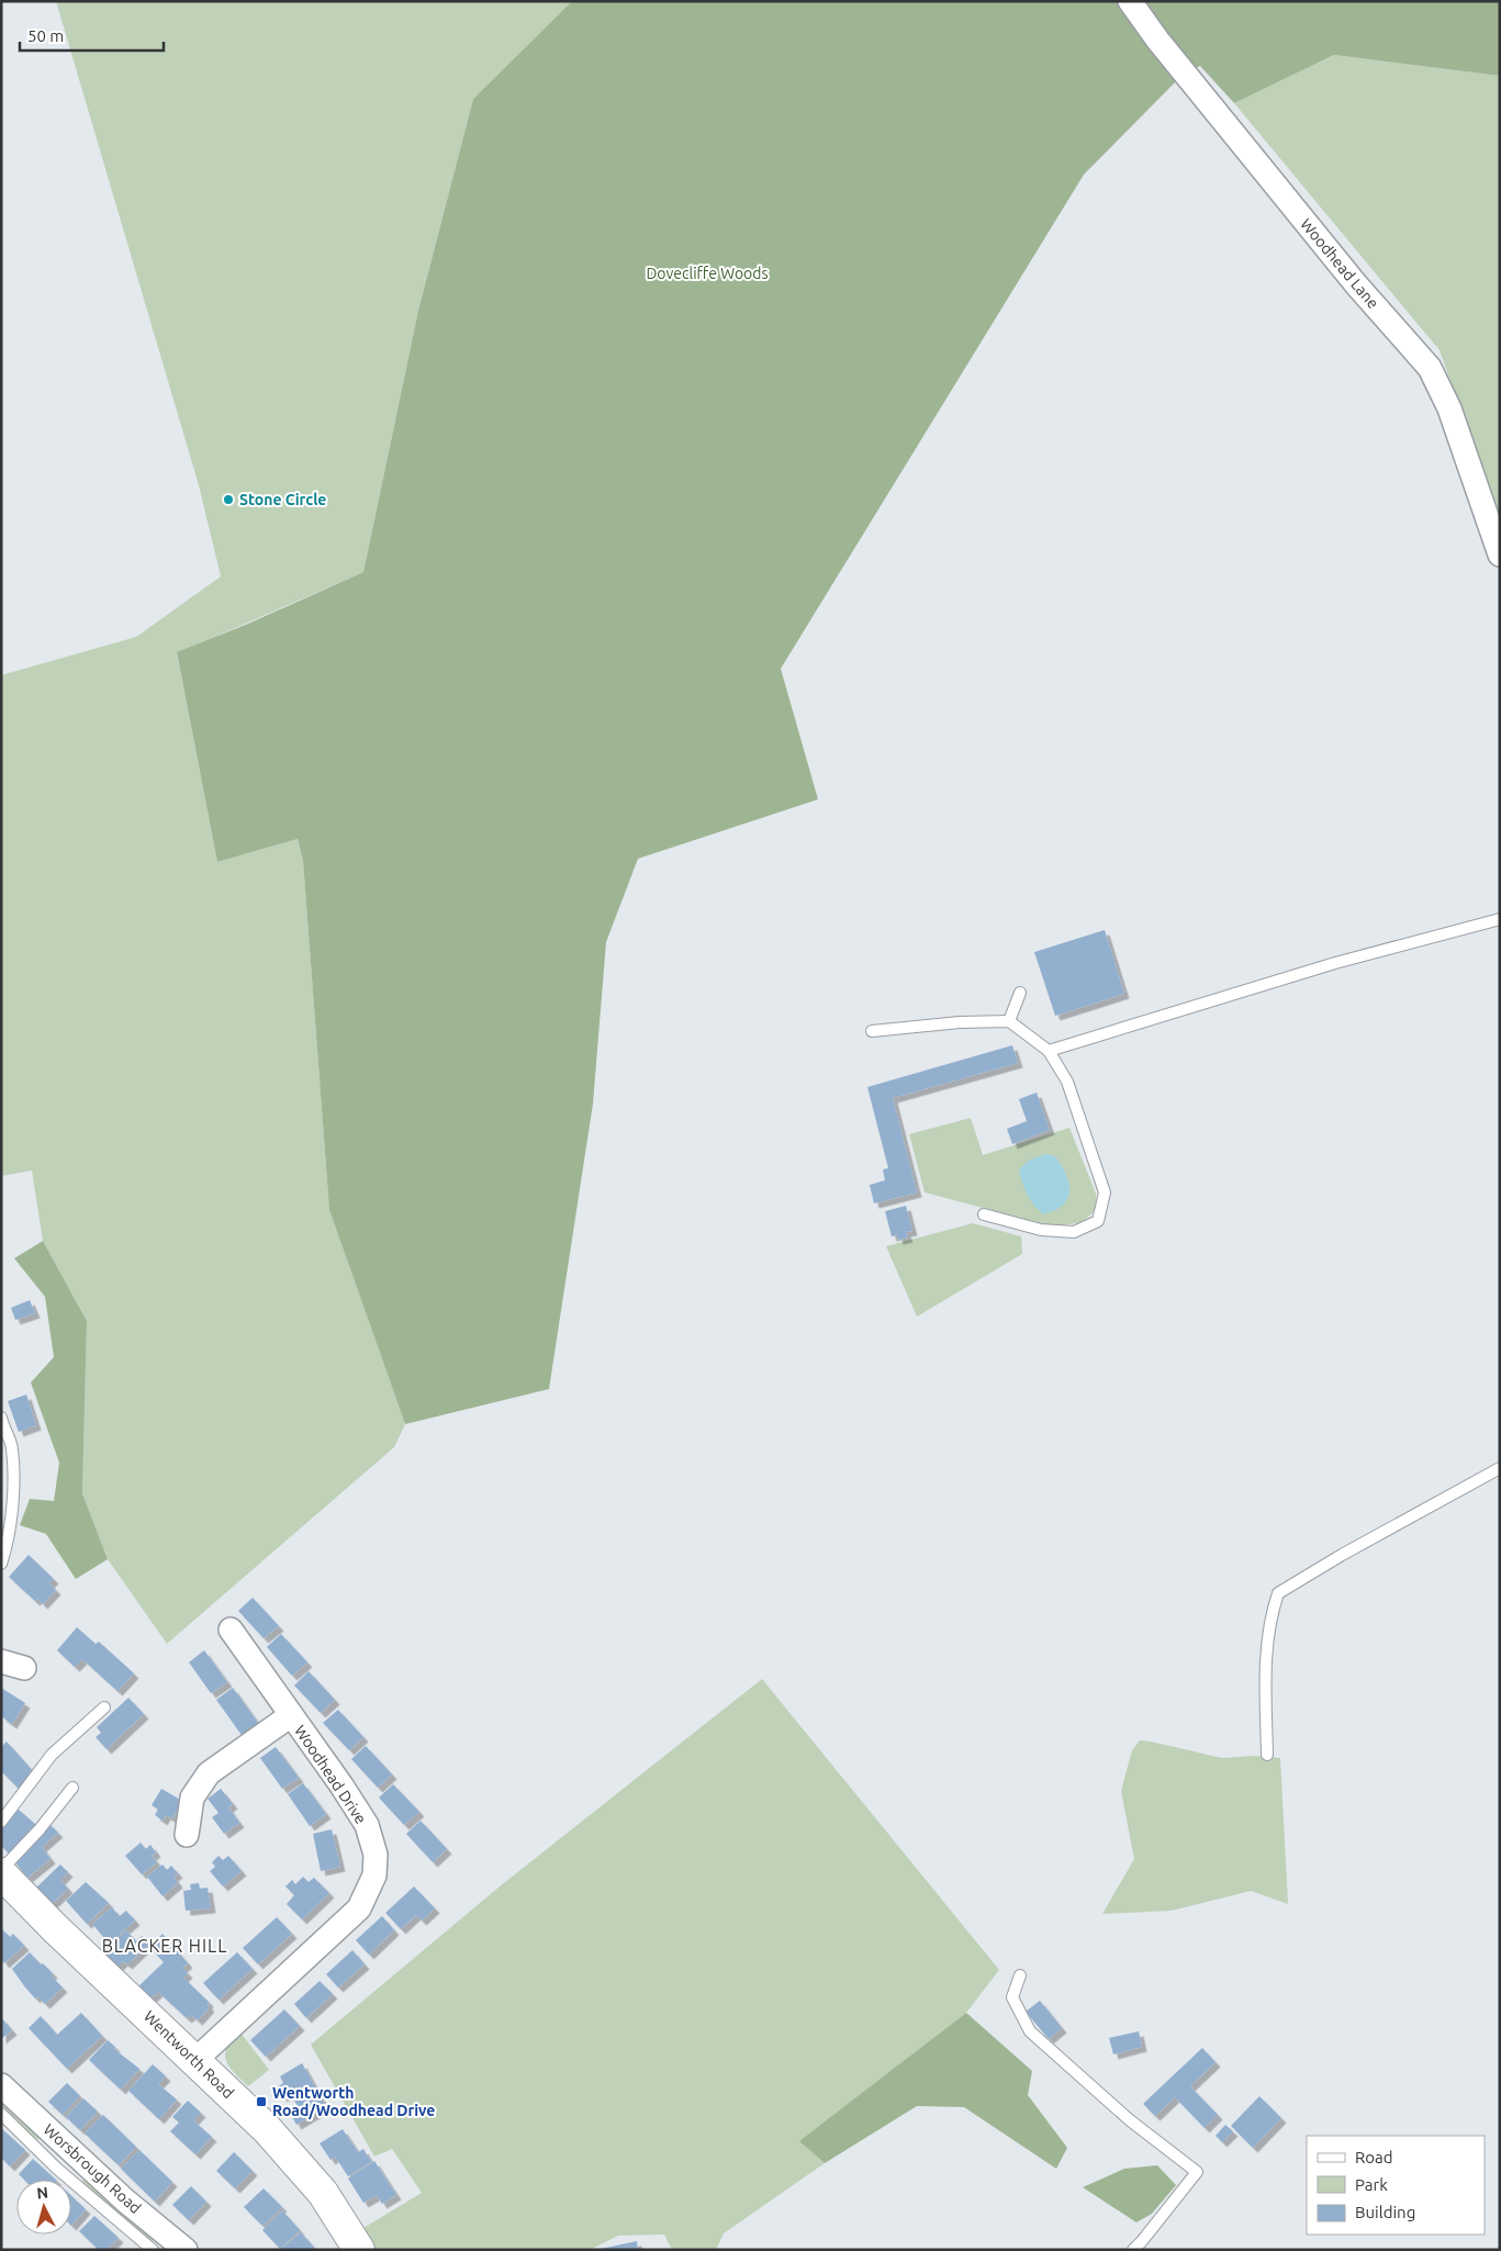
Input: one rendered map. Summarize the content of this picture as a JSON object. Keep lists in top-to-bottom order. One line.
{"streets":{"street":["Woodhead Lane","Woodhead Drive","Wentworth Road","Worsbrough Road"]},"crossings":[["Woodhead Drive","Wentworth Road"]],"districts":["BLACKER HILL"],"parks":["Dovecliffe Woods"],"places":{"other":["Stone Circle"],"transit":["Wentworth Road/Woodhead Drive"]},"legend":["Road","Park","Building"],"scale_bar":"50 m","north":"top"}
